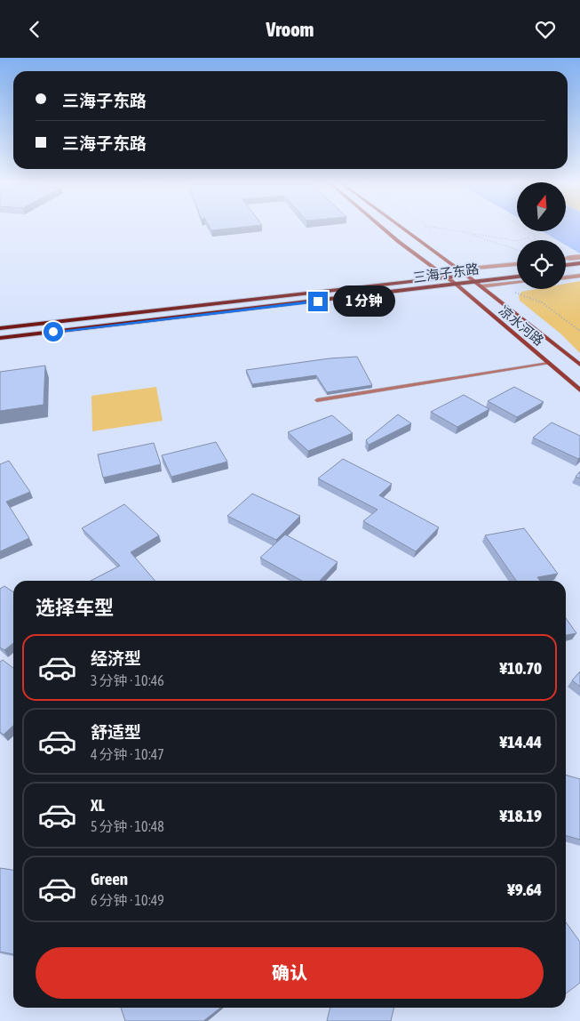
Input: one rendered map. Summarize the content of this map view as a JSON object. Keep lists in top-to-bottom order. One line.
{"streets":{"main road":["三海子东路"],"street":["凉水河路"]},"crossings":[["三海子东路","凉水河路"]],"north":"top","page":{"header":"Vroom","banner":["三海子东路","三海子东路"],"bubble":"1 分钟","heading":"选择车型","list":[{"name":"经济型","note":"3 分钟 · 10:46","value":"¥10.70"},{"name":"舒适型","note":"4 分钟 · 10:47","value":"¥14.44"},{"name":"XL","note":"5 分钟 · 10:48","value":"¥18.19"},{"name":"Green","note":"6 分钟 · 10:49","value":"¥9.64"}],"buttons":"确认"}}
